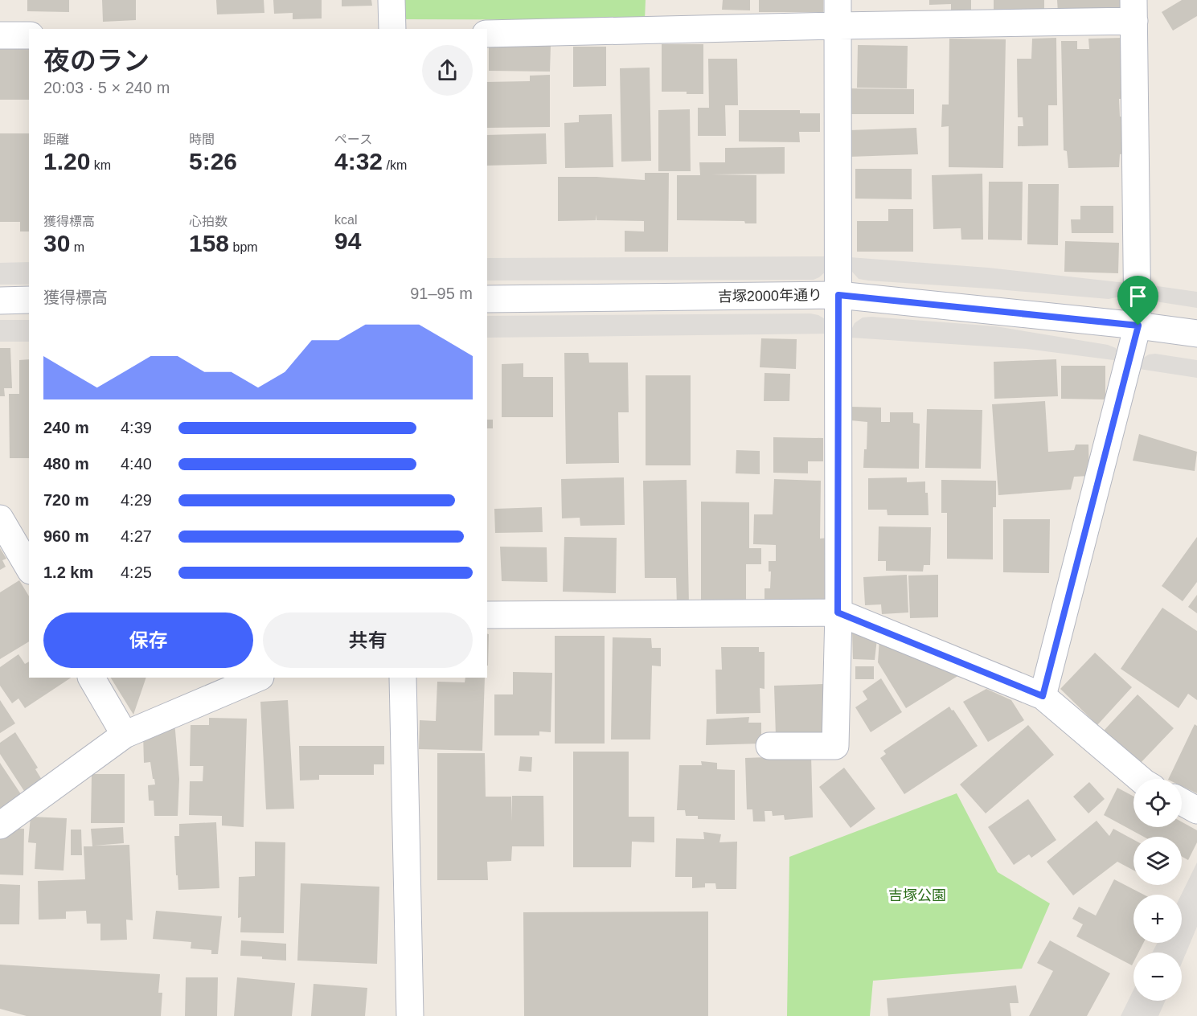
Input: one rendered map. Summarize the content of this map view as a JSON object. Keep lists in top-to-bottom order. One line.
{"streets":{"street":["吉塚2000年通り"]},"parks":["吉塚公園"],"page":{"heading":["夜のラン","20:03 · 5 × 240 m"],"stats":[["距離","1.20 km"],["時間","5:26"],["ペース","4:32 /km"],["獲得標高","30 m"],["心拍数","158 bpm"],["kcal","94"]],"chart":["獲得標高","91–95 m"],"list":[{"name":"240 m","note":"4:39"},{"name":"480 m","note":"4:40"},{"name":"720 m","note":"4:29"},{"name":"960 m","note":"4:27"},{"name":"1.2 km","note":"4:25"}],"buttons":["保存","共有"],"map_buttons":["+","−"]}}
